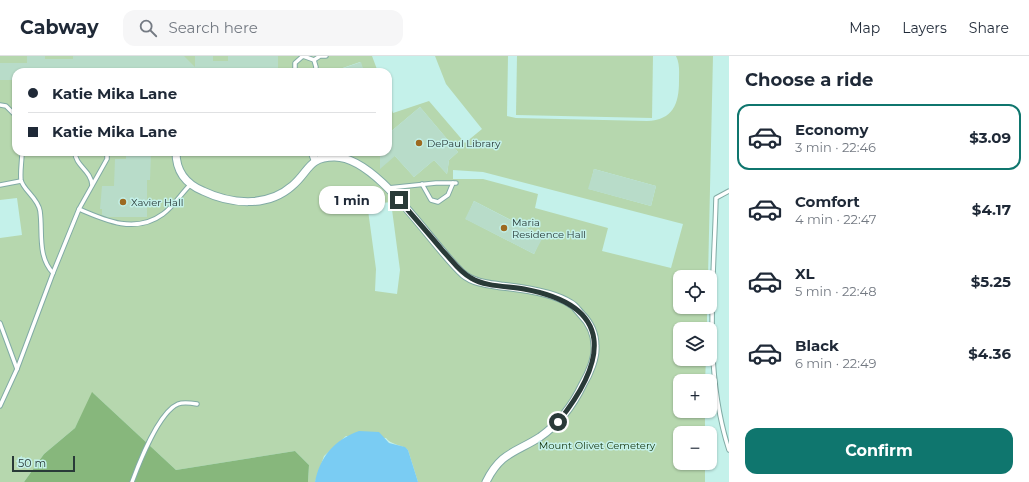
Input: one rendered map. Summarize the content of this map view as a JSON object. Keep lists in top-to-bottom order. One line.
{"parks":["Mount Olivet Cemetery"],"places":["DePaul Library","Xavier Hall","Maria Residence Hall"],"scale_bar":"50 m","page":{"header":"Cabway","search":"Search here","nav":["Map","Layers","Share"],"heading":"Choose a ride","banner":["Katie Mika Lane","Katie Mika Lane"],"list":[{"name":"Economy","note":"3 min · 22:46","value":"$3.09"},{"name":"Comfort","note":"4 min · 22:47","value":"$4.17"},{"name":"XL","note":"5 min · 22:48","value":"$5.25"},{"name":"Black","note":"6 min · 22:49","value":"$4.36"}],"bubble":"1 min","map_buttons":["+","−"],"buttons":"Confirm","scale":"50 m"}}
